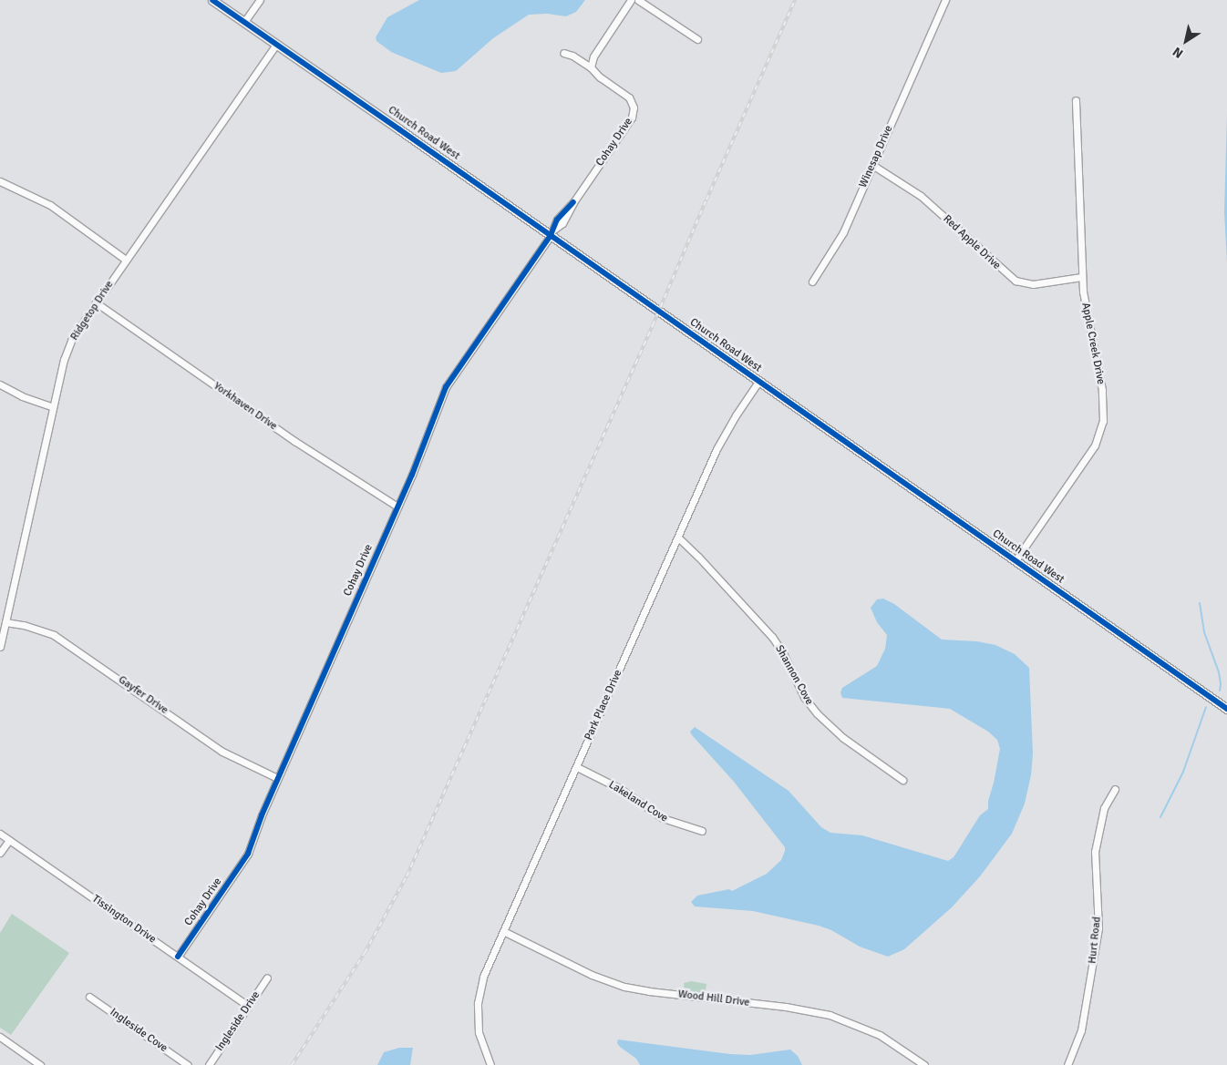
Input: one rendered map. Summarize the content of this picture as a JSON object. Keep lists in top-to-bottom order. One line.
{"streets":{"street":["Church Road West","Cohay Drive","Winesap Drive","Red Apple Drive","Ridgetop Drive","Apple Creek Drive","Yorkhaven Drive","Shannon Cove","Gayfer Drive","Park Place Drive","Lakeland Cove","Tissington Drive","Hurt Road","Wood Hill Drive","Ingleside Drive","Ingleside Cove"]},"crossings":[["Church Road West","Cohay Drive"],["Church Road West","Ridgetop Drive"],["Church Road West","Apple Creek Drive"],["Church Road West","Park Place Drive"],["Cohay Drive","Yorkhaven Drive"],["Cohay Drive","Gayfer Drive"],["Cohay Drive","Tissington Drive"],["Winesap Drive","Red Apple Drive"],["Red Apple Drive","Apple Creek Drive"],["Ridgetop Drive","Yorkhaven Drive"],["Ridgetop Drive","Gayfer Drive"],["Shannon Cove","Park Place Drive"],["Park Place Drive","Lakeland Cove"],["Park Place Drive","Wood Hill Drive"],["Tissington Drive","Ingleside Drive"]],"north":"bottom left"}
